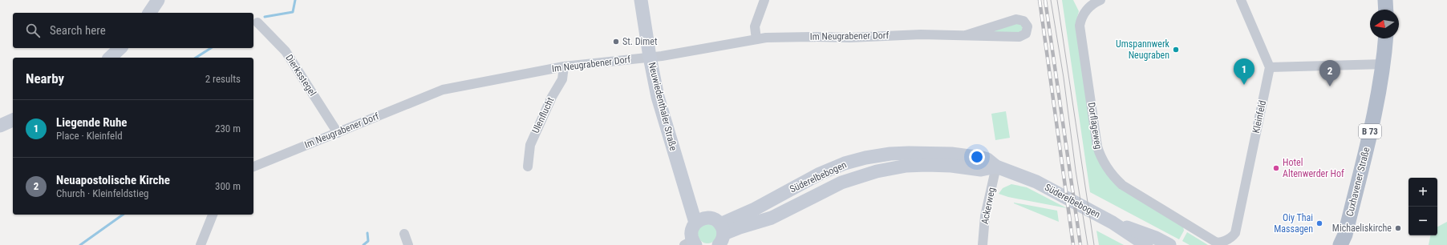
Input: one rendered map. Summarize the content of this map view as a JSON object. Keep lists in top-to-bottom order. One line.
{"streets":{"main road":["Neuwiedenthaler Straße","B 73","Süderelbebogen","Cuxhavener Straße"],"street":["Im Neugrabener Dorf","Dierksstegel","Ulenflucht","Kleinfeld","Dorflageweg","Ackerweg"]},"crossings":[["Im Neugrabener Dorf","Dierksstegel"],["Im Neugrabener Dorf","Neuwiedenthaler Straße"],["Im Neugrabener Dorf","Ulenflucht"],["Neuwiedenthaler Straße","Süderelbebogen"],["Kleinfeld","Dorflageweg"],["Süderelbebogen","Ackerweg"]],"places":["St. Dimet","Umspannwerk Neugraben","Hotel Altenwerder Hof","Oiy Thai Massagen","Michaeliskirche"],"north":"left","page":{"search":"Search here","heading":["Nearby","2 results"],"pins":["1","2"],"list":[{"mark":"1","name":"Liegende Ruhe","note":"Place · Kleinfeld","value":"230 m"},{"mark":"2","name":"Neuapostolische Kirche","note":"Church · Kleinfeldstieg","value":"300 m"}],"map_buttons":["+","−"]}}
